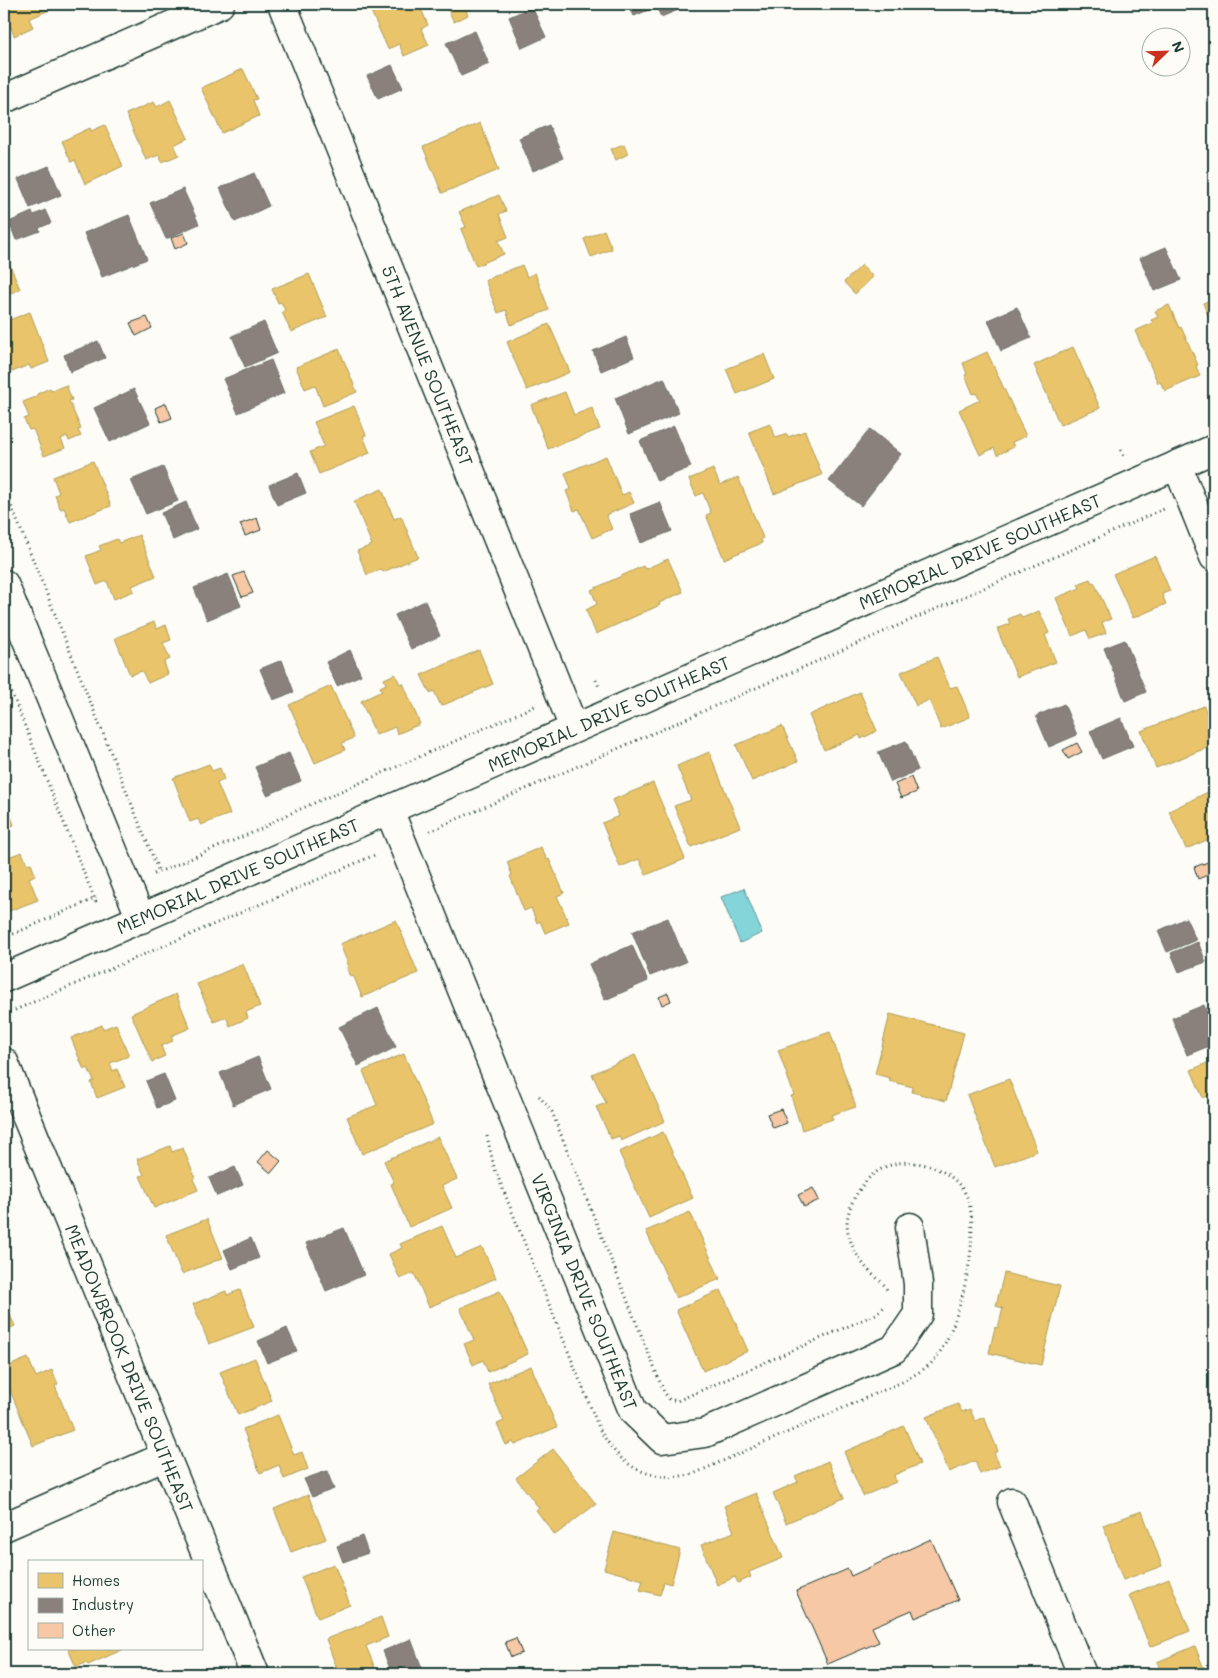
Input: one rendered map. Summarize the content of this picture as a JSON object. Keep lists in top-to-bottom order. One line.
{"streets":{"street":["5TH AVENUE SOUTHEAST","MEMORIAL DRIVE SOUTHEAST","VIRGINIA DRIVE SOUTHEAST","MEADOWBROOK DRIVE SOUTHEAST"]},"crossings":[["5TH AVENUE SOUTHEAST","MEMORIAL DRIVE SOUTHEAST"],["MEMORIAL DRIVE SOUTHEAST","VIRGINIA DRIVE SOUTHEAST"]],"legend":["Homes","Industry","Other"],"north":"top right"}
